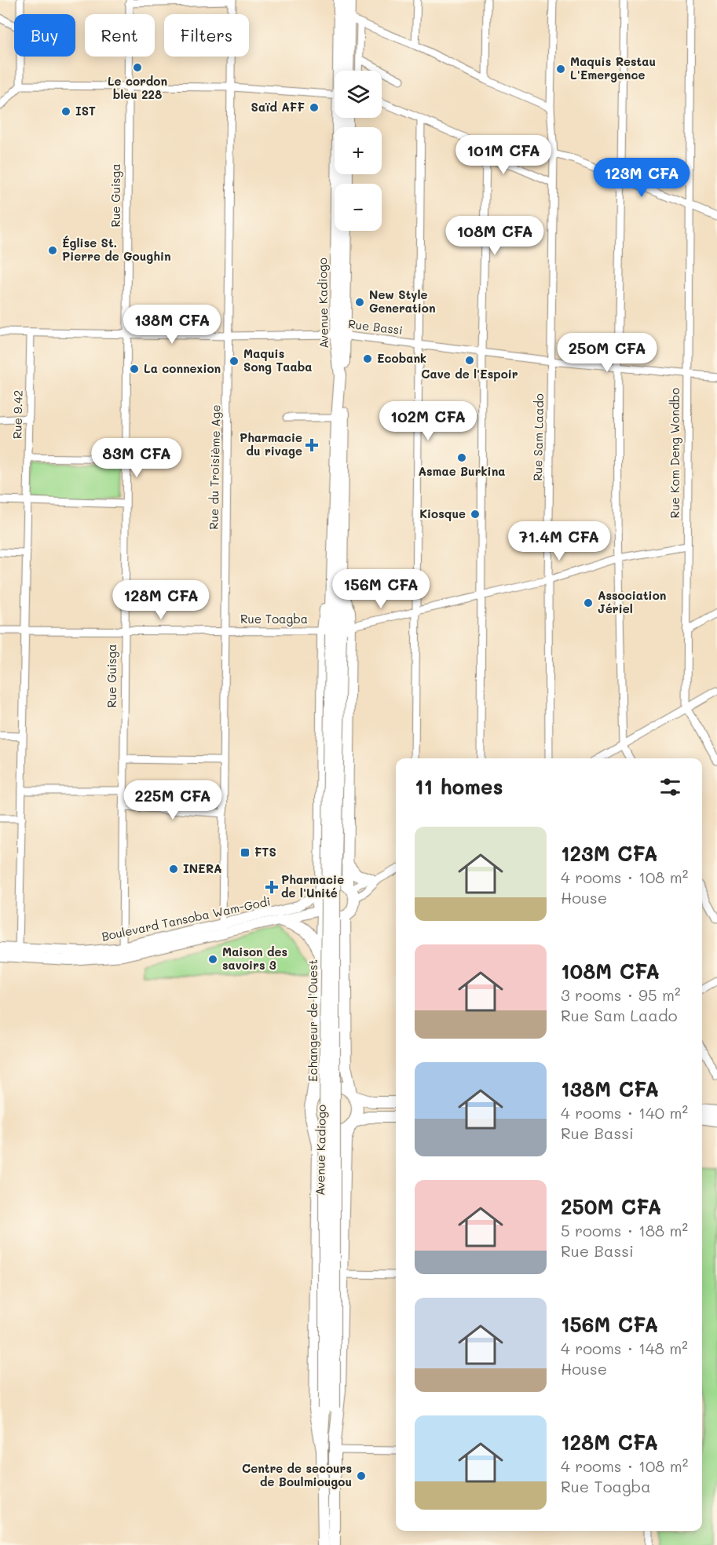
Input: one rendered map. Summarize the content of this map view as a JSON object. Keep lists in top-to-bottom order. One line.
{"streets":{"highway":["Avenue Kadiogo","Echangeur de l'Ouest"],"main road":["Boulevard Tansoba Wam-Godi"],"street":["Rue Guisga","Rue Bassi","Rue 9.42","Rue Sam Laado","Rue Kom Deng Wondbo","Rue du Troisième Age","Rue Toagba"]},"crossings":[["Rue Guisga","Rue Bassi"],["Rue Guisga","Rue Toagba"],["Rue Guisga","Boulevard Tansoba Wam-Godi"],["Avenue Kadiogo","Rue Bassi"],["Avenue Kadiogo","Rue Toagba"],["Avenue Kadiogo","Echangeur de l'Ouest"],["Rue Bassi","Rue 9.42"],["Rue Bassi","Rue Sam Laado"],["Rue Bassi","Rue Kom Deng Wondbo"],["Rue Bassi","Rue du Troisième Age"],["Rue 9.42","Rue Toagba"],["Rue 9.42","Boulevard Tansoba Wam-Godi"],["Rue Sam Laado","Rue Toagba"],["Rue Kom Deng Wondbo","Rue Toagba"],["Rue du Troisième Age","Rue Toagba"],["Rue du Troisième Age","Boulevard Tansoba Wam-Godi"],["Rue Toagba","Echangeur de l'Ouest"]],"places":{"other":["Le cordon bleu 228","Maquis Restau L'Emergence","Saïd AFF","IST","Église St. Pierre de Goughin","New Style Generation","Ecobank","Cave de l'Espoir","Maquis Song Taaba","La connexion","Asmae Burkina","Kiosque","Association Jériel","INERA","Maison des savoirs 3","Centre de secours de Boulmiougou"],"health":["Pharmacie du rivage","Pharmacie de l'Unité"],"transit":["FTS"]},"page":{"chip":["Buy","Rent","Filters"],"map_buttons":["+","−"],"price":["101M CFA","123M CFA","108M CFA","138M CFA","250M CFA","102M CFA","83M CFA","71.4M CFA","156M CFA","128M CFA","225M CFA"],"heading":"11 homes","list":[{"name":"123M CFA","note":"4 rooms · 108 m² · House"},{"name":"108M CFA","note":"3 rooms · 95 m² · Rue Sam Laado"},{"name":"138M CFA","note":"4 rooms · 140 m² · Rue Bassi"},{"name":"250M CFA","note":"5 rooms · 188 m² · Rue Bassi"},{"name":"156M CFA","note":"4 rooms · 148 m² · House"},{"name":"128M CFA","note":"4 rooms · 108 m² · Rue Toagba"}]}}
